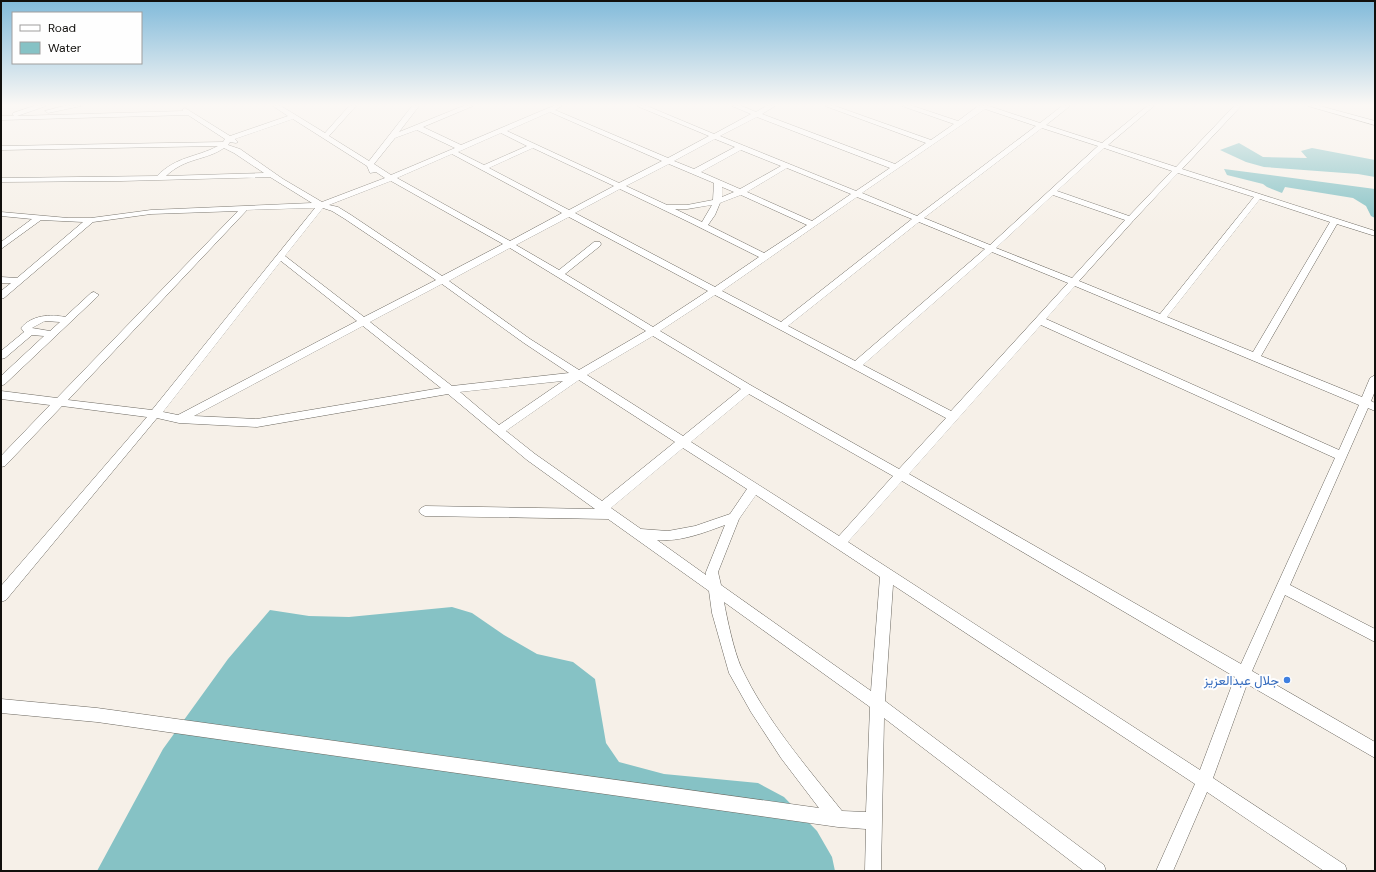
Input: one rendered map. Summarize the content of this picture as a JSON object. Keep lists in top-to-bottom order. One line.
{"places":["جلال عبدالعزيز"],"legend":["Road","Water"]}
